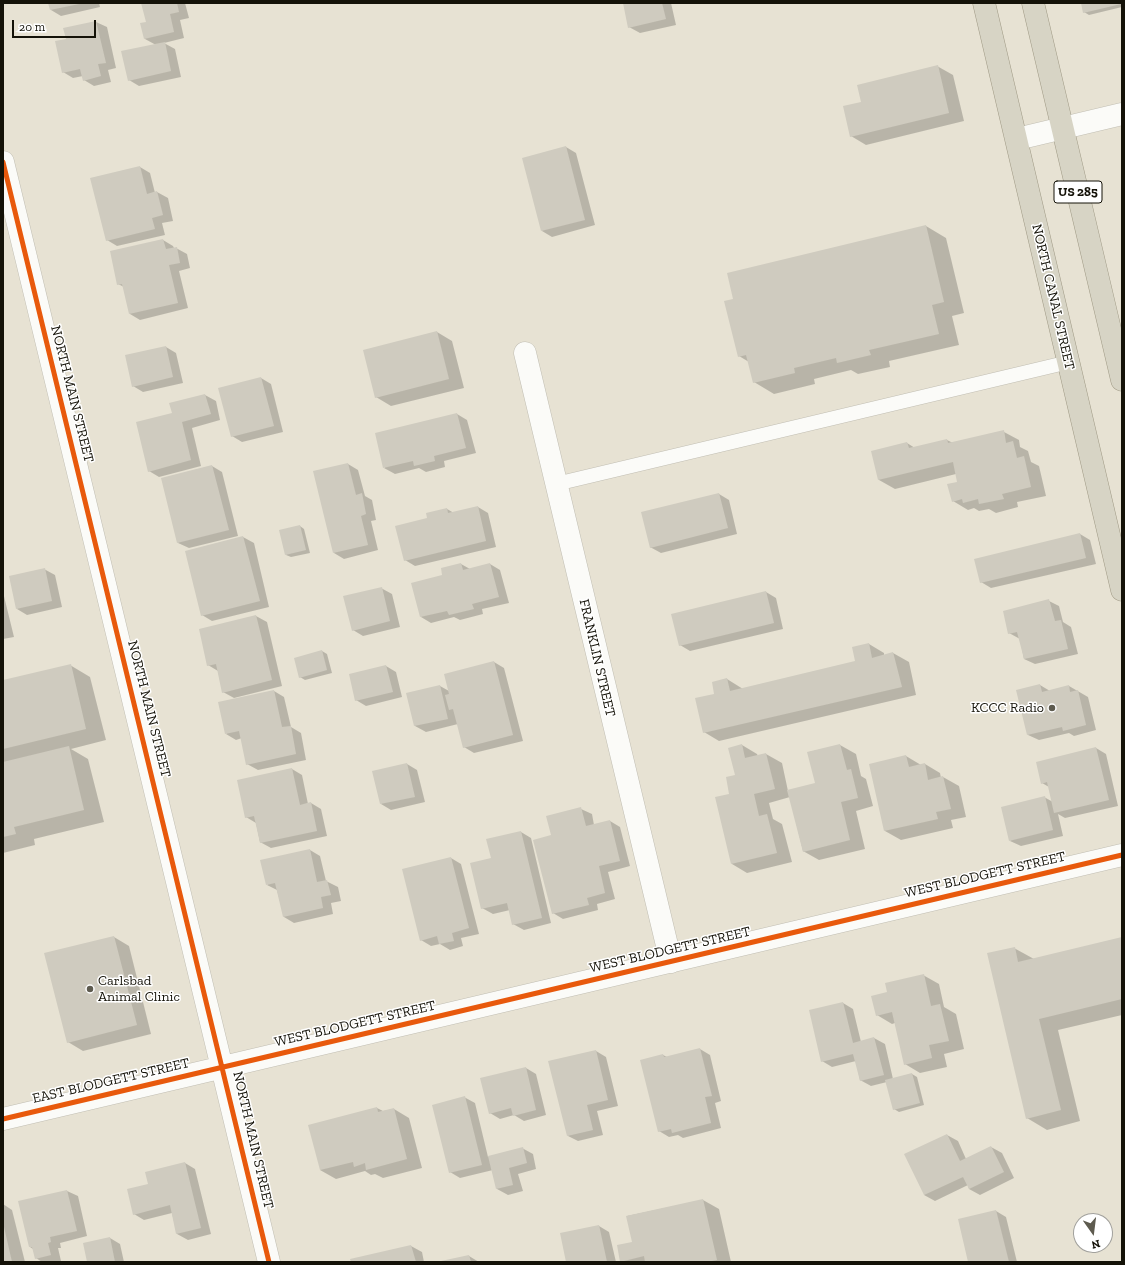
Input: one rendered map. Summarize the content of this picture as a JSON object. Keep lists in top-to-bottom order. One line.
{"streets":{"highway":["US 285","NORTH CANAL STREET"],"street":["NORTH MAIN STREET","FRANKLIN STREET","WEST BLODGETT STREET","EAST BLODGETT STREET"]},"crossings":[["NORTH MAIN STREET","WEST BLODGETT STREET"],["NORTH MAIN STREET","EAST BLODGETT STREET"],["FRANKLIN STREET","WEST BLODGETT STREET"],["WEST BLODGETT STREET","EAST BLODGETT STREET"]],"places":["KCCC Radio","Carlsbad Animal Clinic"],"scale_bar":"20 m","north":"bottom"}
